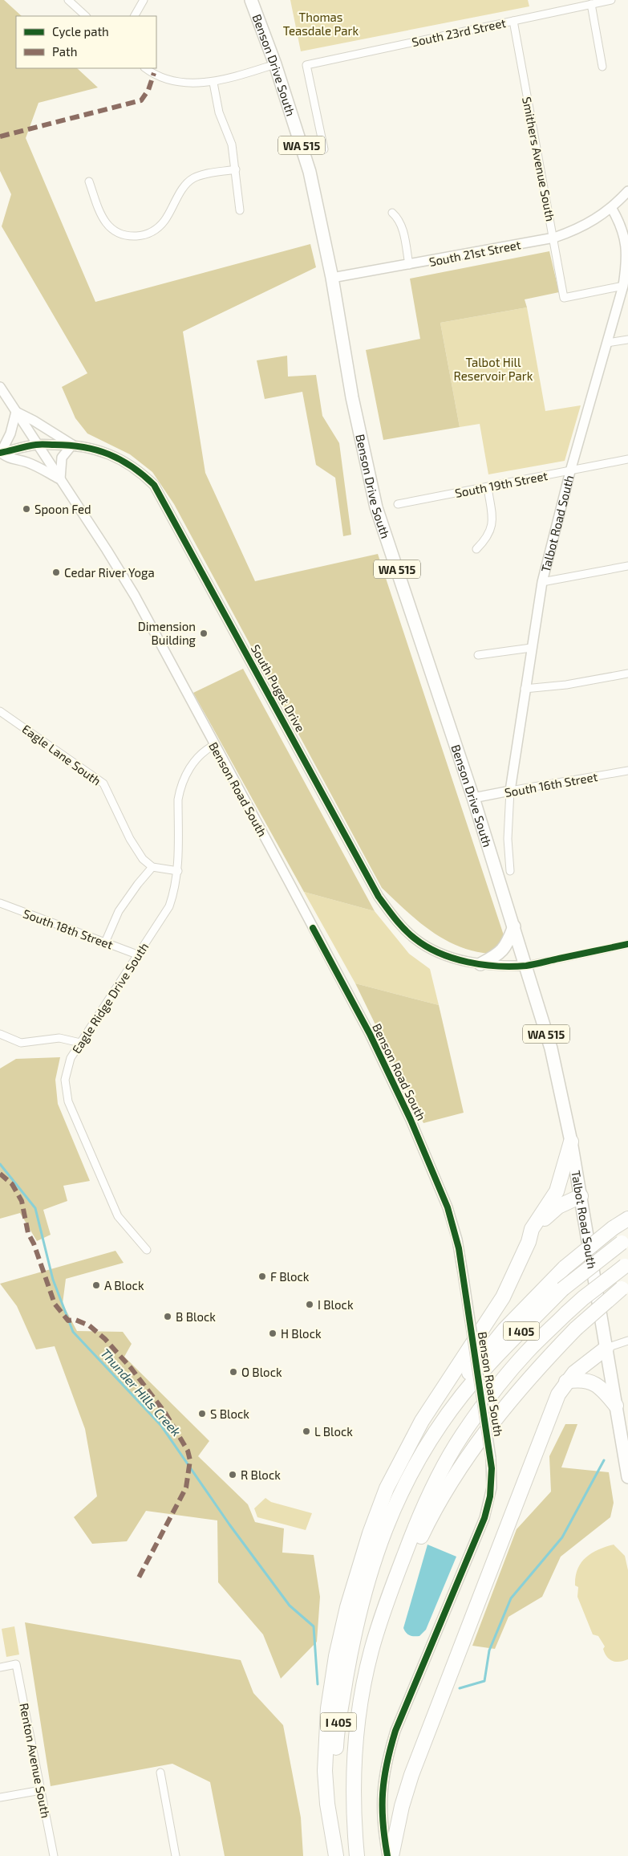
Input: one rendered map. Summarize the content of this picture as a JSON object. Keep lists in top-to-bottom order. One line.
{"streets":{"highway":["I 405"],"main road":["Benson Drive South","WA 515","Talbot Road South"],"street":["South 23rd Street","Smithers Avenue South","South 21st Street","South 19th Street","South Puget Drive","Eagle Lane South","South 16th Street","Benson Road South","South 18th Street","Eagle Ridge Drive South","Renton Avenue South"]},"crossings":[["South 23rd Street","Smithers Avenue South"],["Benson Drive South","South 21st Street"],["Benson Drive South","Talbot Road South"],["Benson Drive South","South Puget Drive"],["Benson Drive South","South 16th Street"],["Smithers Avenue South","South 21st Street"],["Smithers Avenue South","Talbot Road South"],["South 21st Street","Talbot Road South"],["South 19th Street","Talbot Road South"],["Talbot Road South","South Puget Drive"],["Talbot Road South","South 16th Street"],["South Puget Drive","Benson Road South"],["Benson Road South","Eagle Ridge Drive South"],["South 18th Street","Eagle Ridge Drive South"]],"water":["Thunder Hills Creek"],"parks":["Thomas Teasdale Park","Talbot Hill Reservoir Park"],"places":["Spoon Fed","Cedar River Yoga","Dimension Building","F Block","A Block","I Block","B Block","H Block","O Block","S Block","L Block","R Block"],"legend":["Cycle path","Path"]}
